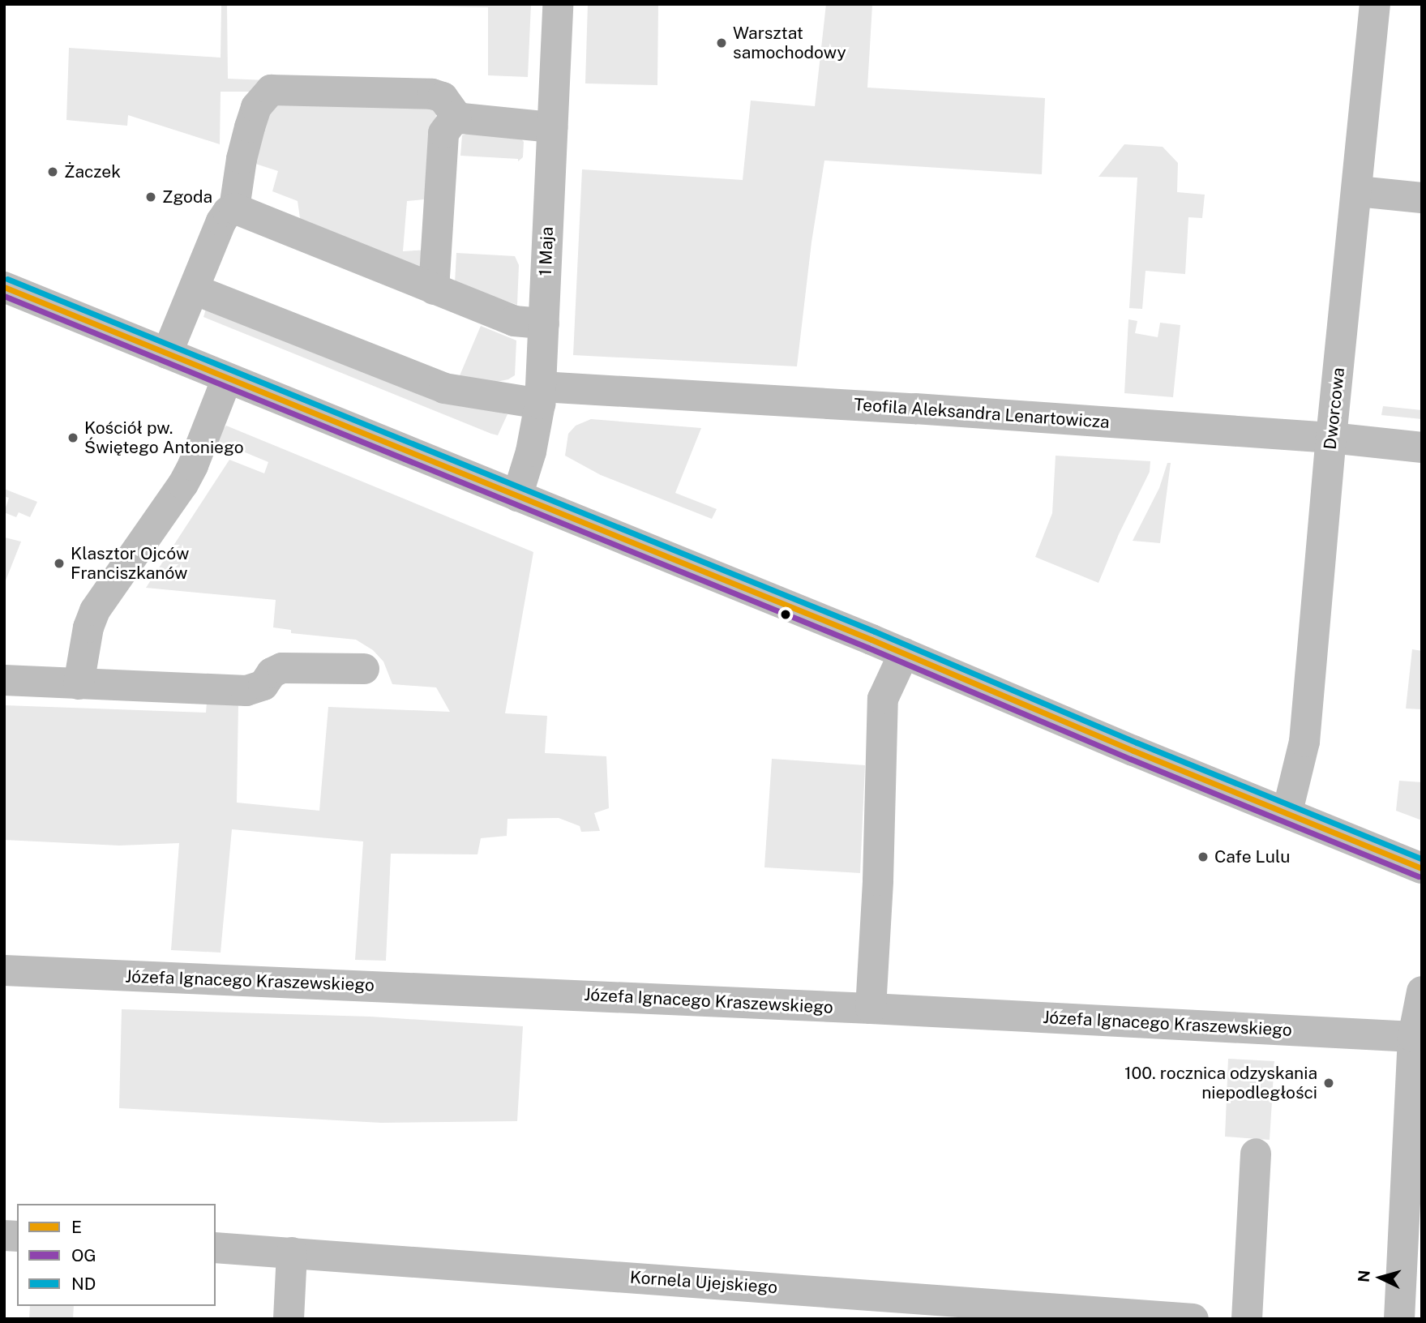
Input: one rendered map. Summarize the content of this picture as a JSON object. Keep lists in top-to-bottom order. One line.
{"streets":{"street":["1 Maja","Dworcowa","Teofila Aleksandra Lenartowicza","Józefa Ignacego Kraszewskiego","Kornela Ujejskiego"]},"crossings":[["1 Maja","Teofila Aleksandra Lenartowicza"],["Dworcowa","Teofila Aleksandra Lenartowicza"]],"places":["Warsztat samochodowy","Żaczek","Zgoda","Kościół pw. Świętego Antoniego","Klasztor Ojców Franciszkanów","Cafe Lulu","100. rocznica odzyskania niepodległości"],"lines":["transit line ND","transit line E","transit line OG"],"legend":["E","OG","ND"],"north":"left"}
